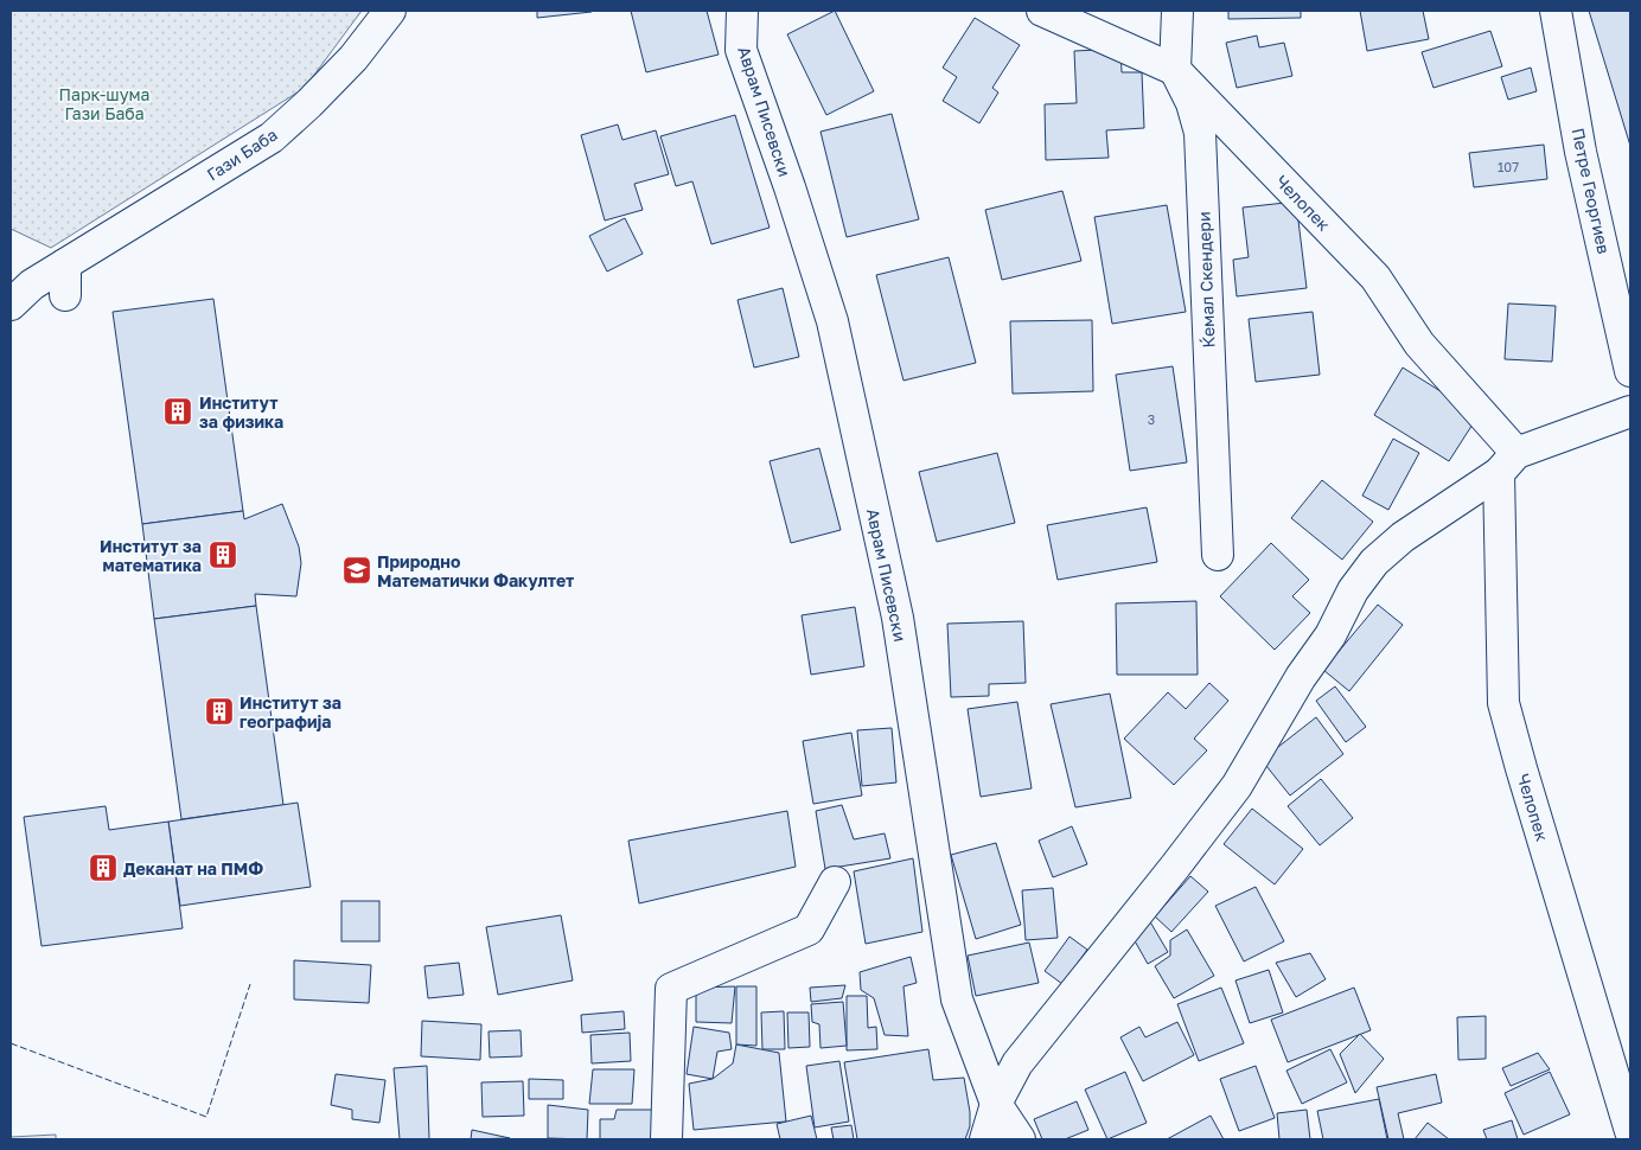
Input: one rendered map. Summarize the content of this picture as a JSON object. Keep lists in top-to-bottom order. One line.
{"streets":{"street":["Аврам Писевски","Гази Баба","Петре Георгиев","Челопек","Ќемал Скендери"]},"crossings":[["Челопек","Ќемал Скендери"]],"parks":["Парк-шума Гази Баба"],"places":{"building":["Институт за физика","Институт за математика","Институт за географија","Деканат на ПМФ"],"school or university":["Природно Математички Факултет"]},"house_numbers":["107","3"]}
